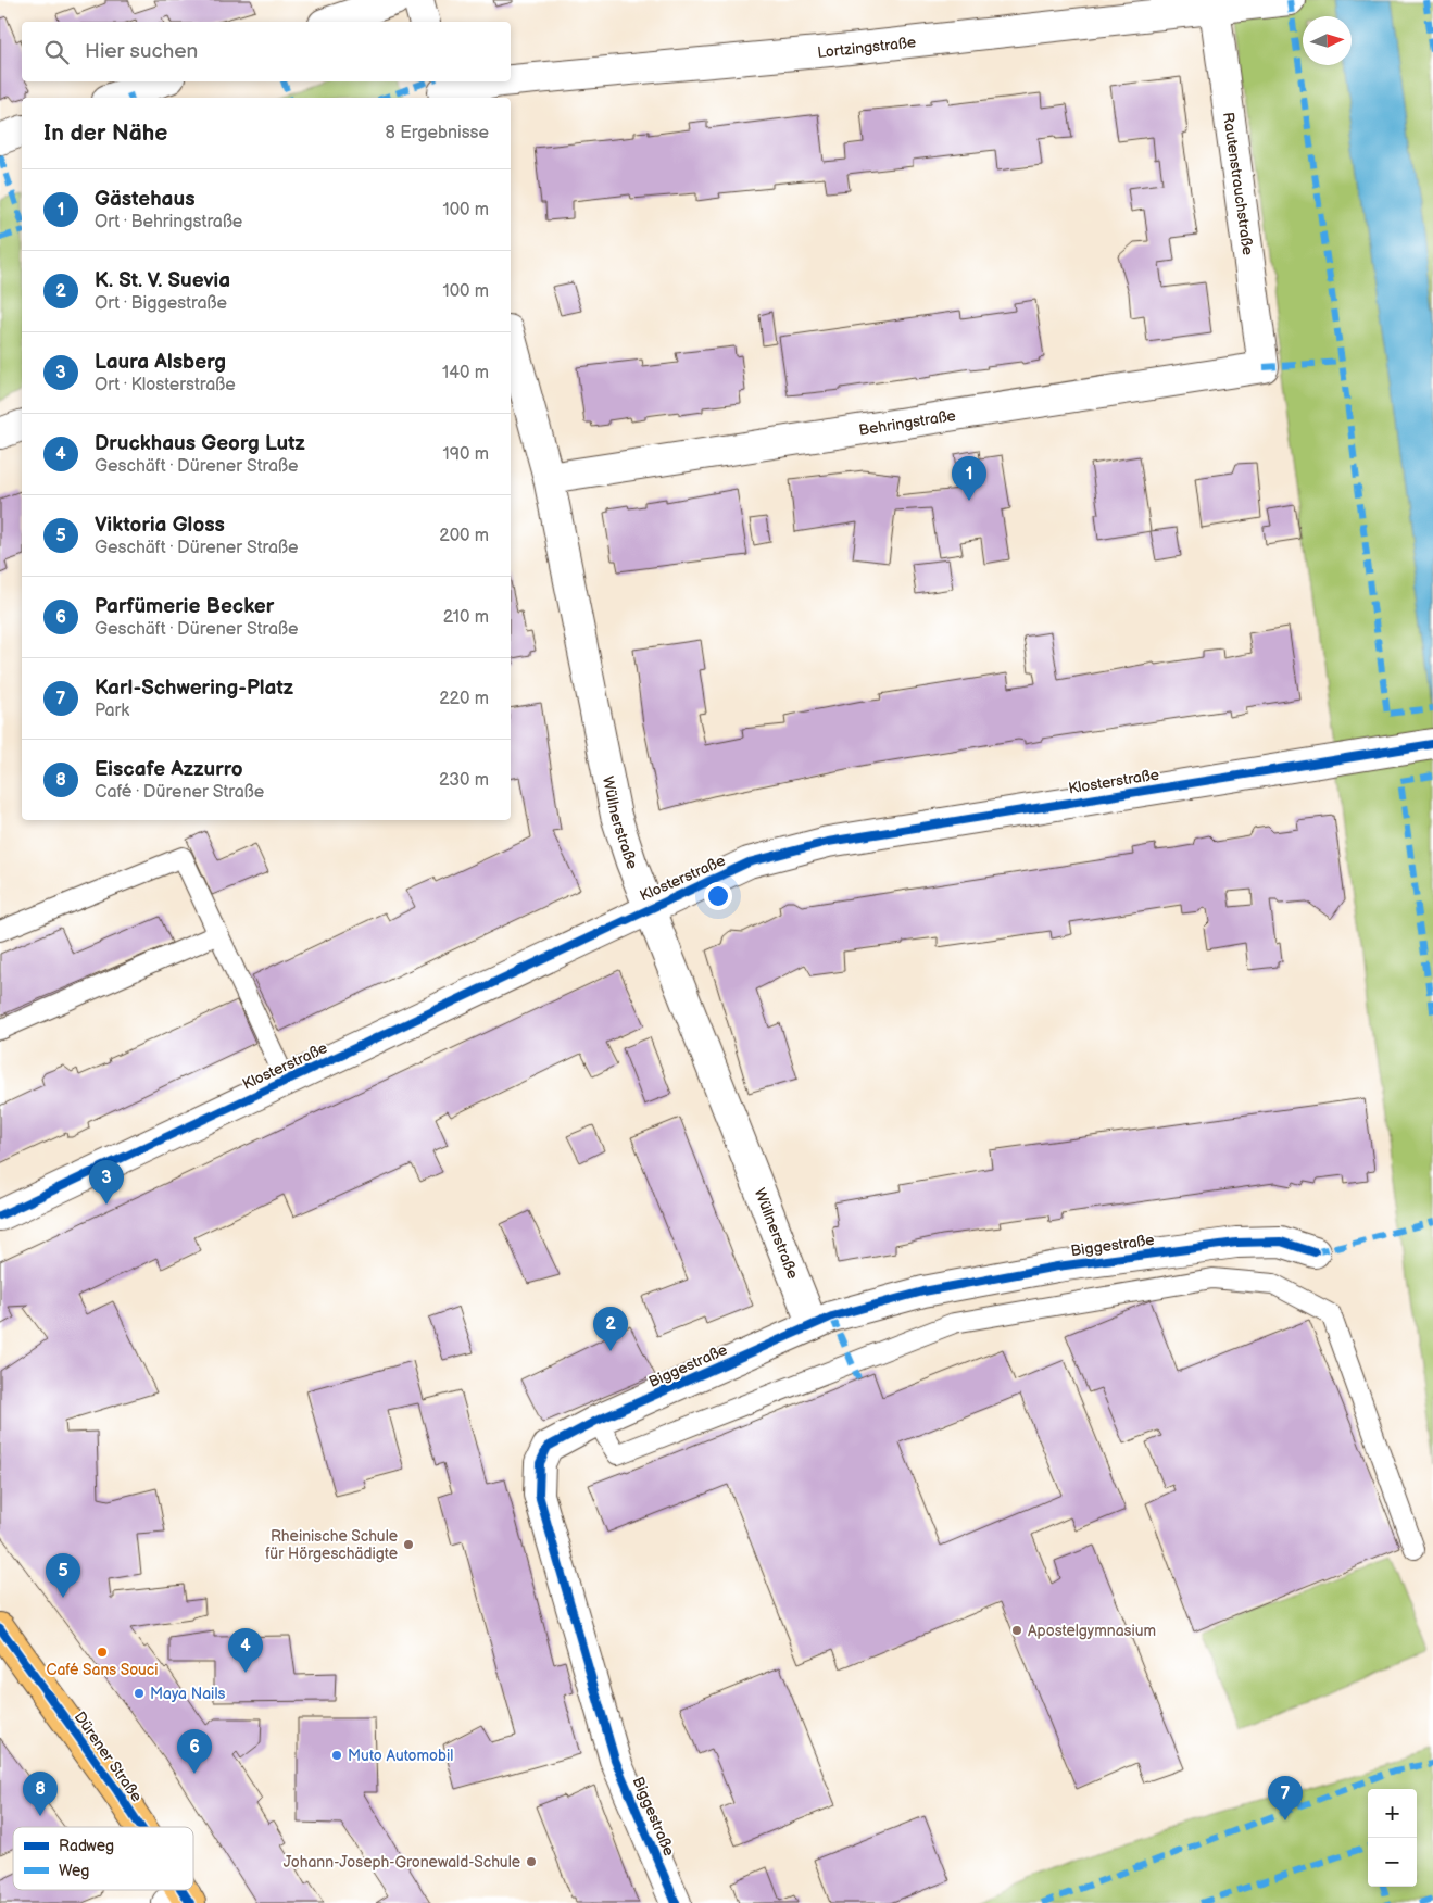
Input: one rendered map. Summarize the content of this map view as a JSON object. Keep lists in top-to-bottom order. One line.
{"streets":{"main road":["Dürener Straße"],"street":["Lortzingstraße","Rautenstrauchstraße","Behringstraße","Klosterstraße","Wüllnerstraße","Biggestraße"]},"crossings":[["Lortzingstraße","Rautenstrauchstraße"],["Rautenstrauchstraße","Behringstraße"],["Behringstraße","Wüllnerstraße"],["Klosterstraße","Wüllnerstraße"],["Wüllnerstraße","Biggestraße"]],"places":["Rheinische Schule für Hörgeschädigte","Apostelgymnasium","Café Sans Souci","Maya Nails","Muto Automobil","Johann-Joseph-Gronewald-Schule"],"legend":["Radweg","Weg"],"north":"right","page":{"search":"Hier suchen","heading":["In der Nähe","8 Ergebnisse"],"list":[{"mark":"1","name":"Gästehaus","note":"Ort · Behringstraße","value":"100 m"},{"mark":"2","name":"K. St. V. Suevia","note":"Ort · Biggestraße","value":"100 m"},{"mark":"3","name":"Laura Alsberg","note":"Ort · Klosterstraße","value":"140 m"},{"mark":"4","name":"Druckhaus Georg Lutz","note":"Geschäft · Dürener Straße","value":"190 m"},{"mark":"5","name":"Viktoria Gloss","note":"Geschäft · Dürener Straße","value":"200 m"},{"mark":"6","name":"Parfümerie Becker","note":"Geschäft · Dürener Straße","value":"210 m"},{"mark":"7","name":"Karl-Schwering-Platz","note":"Park","value":"220 m"},{"mark":"8","name":"Eiscafe Azzurro","note":"Café · Dürener Straße","value":"230 m"}],"pins":["1","3","2","5","4","6","8","7"],"map_buttons":["+","−"]}}
